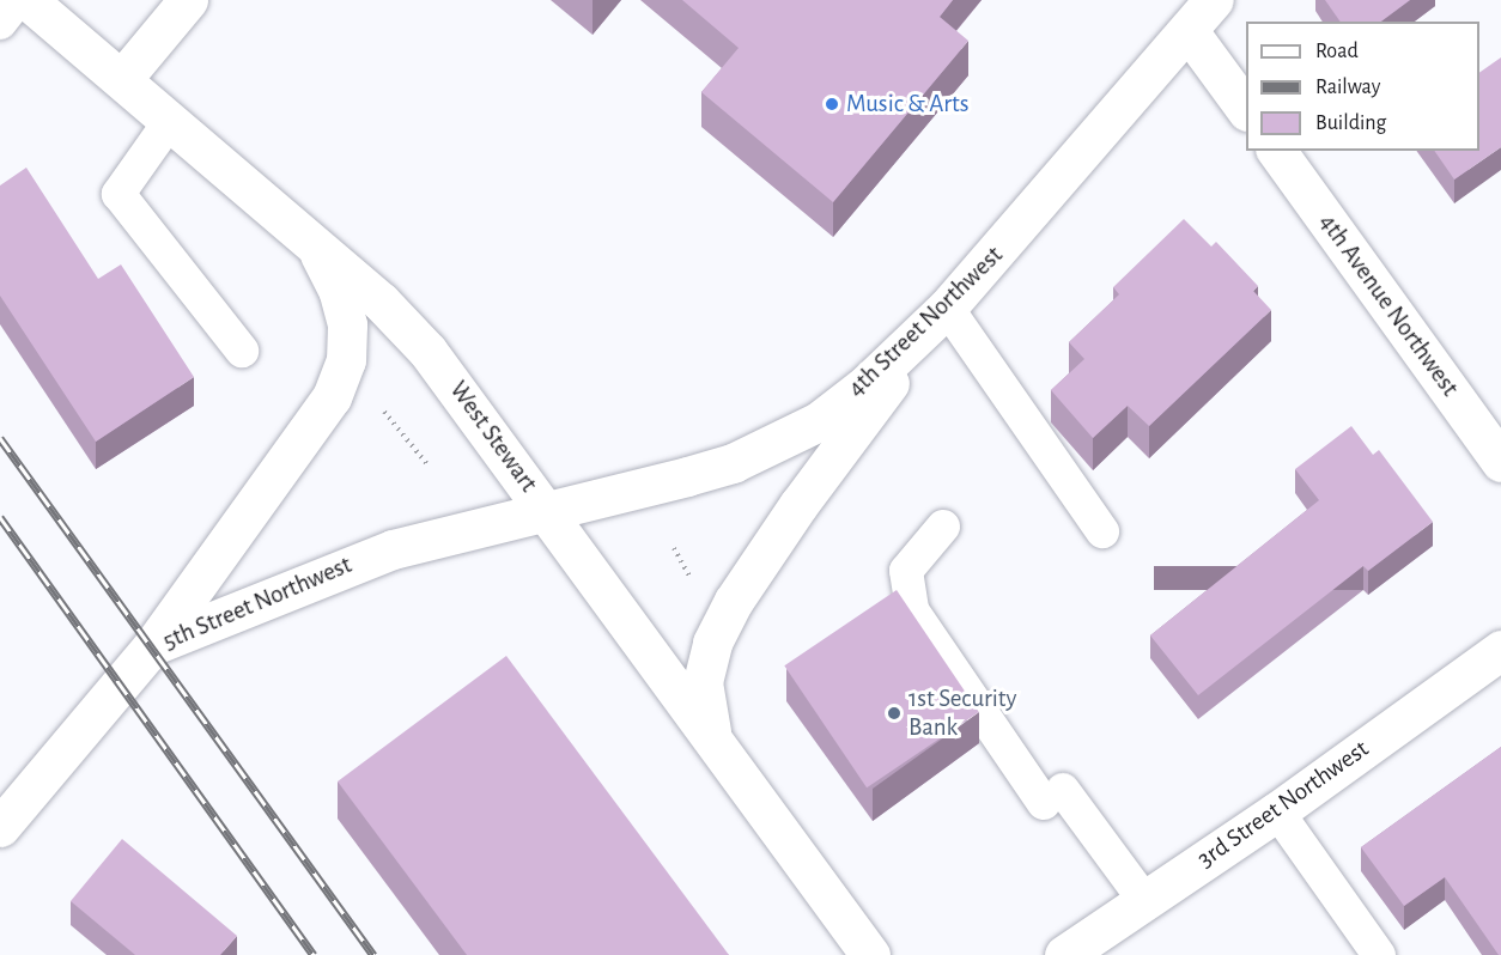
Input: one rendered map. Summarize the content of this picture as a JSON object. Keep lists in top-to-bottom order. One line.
{"streets":{"main road":["4th Avenue Northwest","4th Street Northwest","West Stewart","5th Street Northwest","3rd Street Northwest"]},"crossings":[["4th Street Northwest","West Stewart"],["4th Street Northwest","5th Street Northwest"],["West Stewart","5th Street Northwest"]],"places":["Music & Arts","1st Security Bank"],"legend":["Road","Railway","Building"]}
